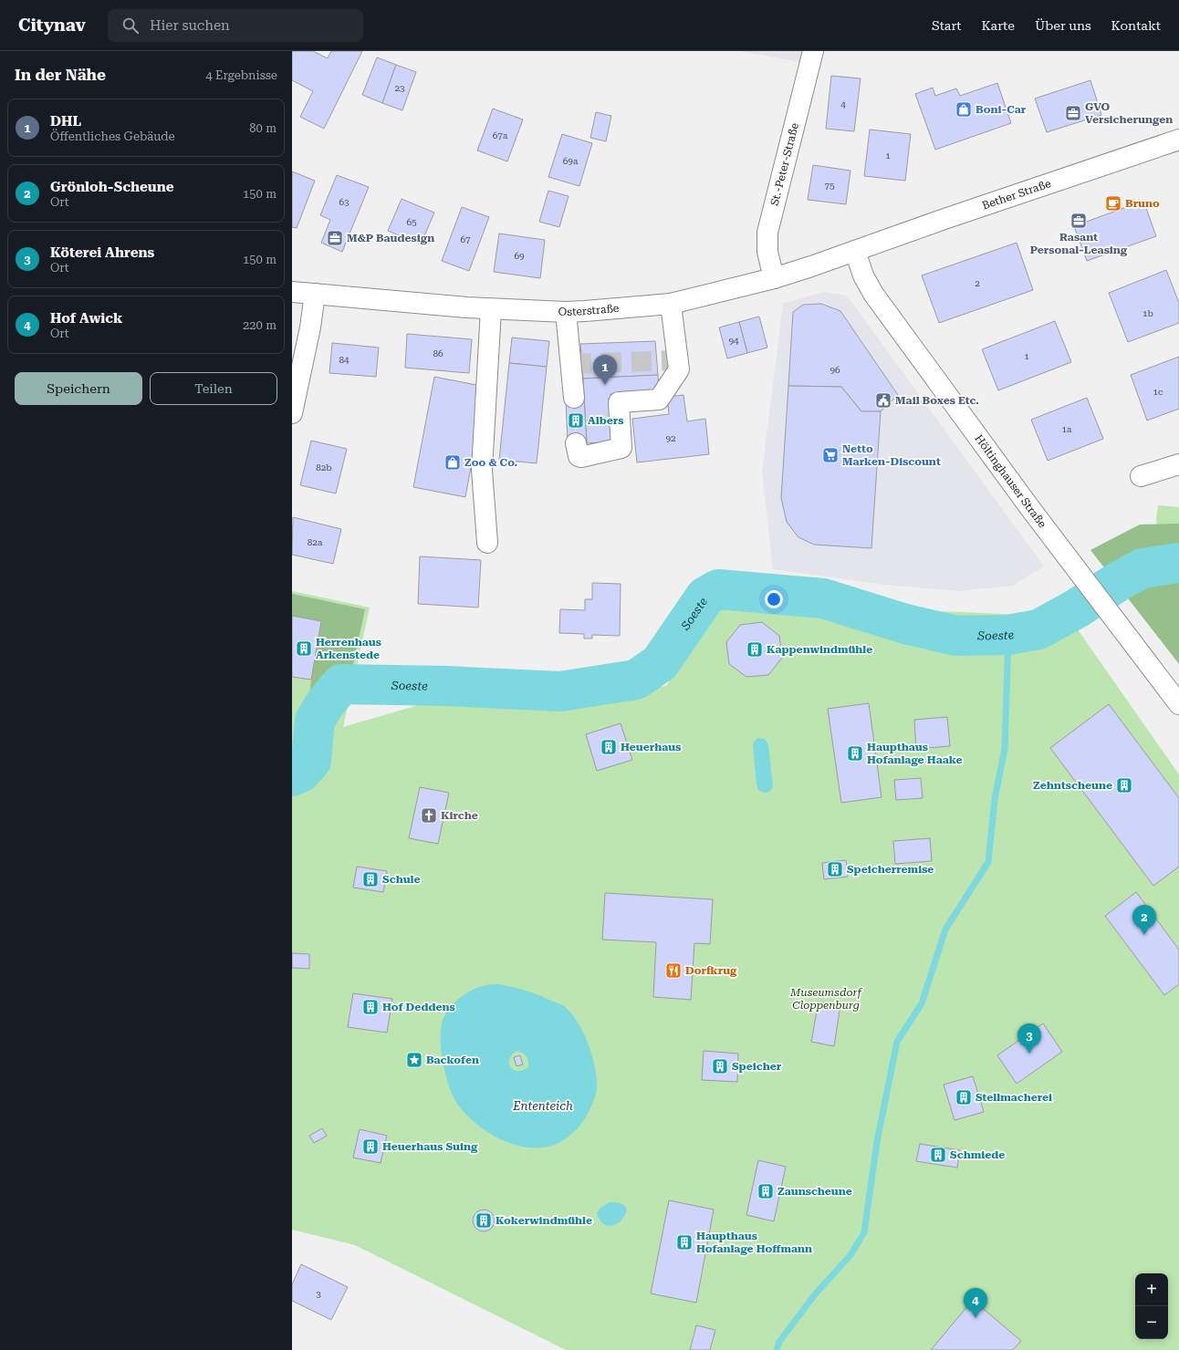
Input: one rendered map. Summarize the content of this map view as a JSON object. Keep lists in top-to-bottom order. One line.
{"streets":{"street":["St.-Peter-Straße","Bether Straße","Osterstraße","Höltinghauser Straße"]},"crossings":[["St.-Peter-Straße","Osterstraße"],["Bether Straße","Osterstraße"],["Bether Straße","Höltinghauser Straße"],["Osterstraße","Höltinghauser Straße"]],"water":["Soeste","Ententeich"],"parks":["Museumsdorf Cloppenburg"],"places":{"shop":["Boni-Car","Zoo & Co."],"office":["GVO Versicherungen","Rasant Personal-Leasing","M&P Baudesign"],"cafe":["Bruno"],"public building":["Mail Boxes Etc."],"building":["Albers","Herrenhaus Arkenstede","Kappenwindmühle","Heuerhaus","Haupthaus Hofanlage Haake","Zehntscheune","Speicherremise","Schule","Hof Deddens","Speicher","Stellmacherei","Heuerhaus Suing","Schmiede","Zaunscheune","Kokerwindmühle","Haupthaus Hofanlage Hoffmann"],"supermarket":["Netto Marken-Discount"],"church":["Kirche"],"restaurant":["Dorfkrug"],"place":["Backofen"]},"house_numbers":["23","4","67a","1","69a","75","63","65","67","69","2","1b","94","86","1","84","96","1c","1a","92","82b","82a","3"],"page":{"header":"Citynav","search":"Hier suchen","nav":["Start","Karte","Über uns","Kontakt"],"heading":["In der Nähe","4 Ergebnisse"],"list":[{"mark":"1","name":"DHL","note":"Öffentliches Gebäude","value":"80 m"},{"mark":"2","name":"Grönloh-Scheune","note":"Ort","value":"150 m"},{"mark":"3","name":"Köterei Ahrens","note":"Ort","value":"150 m"},{"mark":"4","name":"Hof Awick","note":"Ort","value":"220 m"}],"pins":["1","2","3","4"],"buttons":["Speichern","Teilen"],"map_buttons":["+","−"]}}
